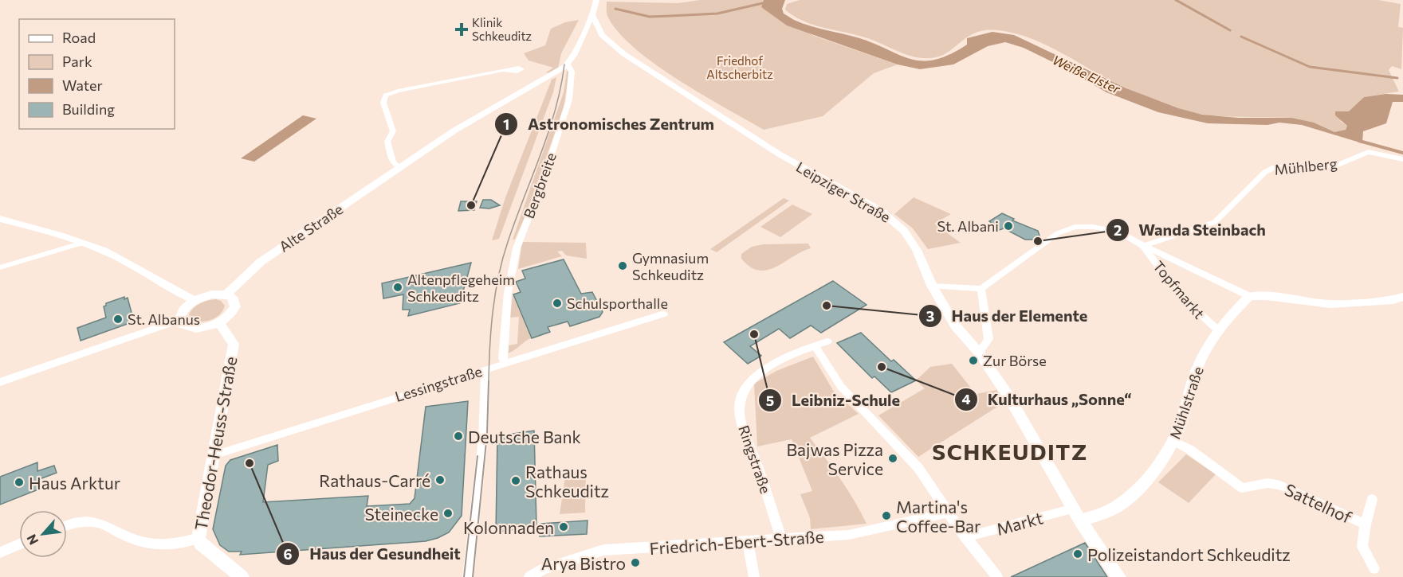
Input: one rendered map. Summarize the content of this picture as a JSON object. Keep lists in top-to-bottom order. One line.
{"streets":{"street":["Mühlberg","Bergbreite","Leipziger Straße","Alte Straße","Topfmarkt","Lessingstraße","Mühlstraße","Theodor-Heuss-Straße","Ringstraße","Sattelhof","Markt","Friedrich-Ebert-Straße"]},"crossings":[["Mühlberg","Topfmarkt"],["Bergbreite","Alte Straße"],["Bergbreite","Lessingstraße"],["Leipziger Straße","Mühlstraße"],["Leipziger Straße","Markt"],["Topfmarkt","Mühlstraße"],["Lessingstraße","Theodor-Heuss-Straße"],["Mühlstraße","Sattelhof"],["Mühlstraße","Markt"],["Ringstraße","Friedrich-Ebert-Straße"]],"districts":["SCHKEUDITZ"],"water":["Weiße Elster"],"parks":["Friedhof Altscherbitz"],"places":{"health":["Klinik Schkeuditz"],"other":["Astronomisches Zentrum","St. Albani","Wanda Steinbach","Gymnasium Schkeuditz","Altenpflegeheim Schkeuditz","Schulsporthalle","Haus der Elemente","St. Albanus","Leibniz-Schule","Zur Börse","Kulturhaus „Sonne“","Deutsche Bank","Bajwas Pizza Service","Haus der Gesundheit","Rathaus-Carré","Rathaus Schkeuditz","Haus Arktur","Steinecke","Martina's Coffee-Bar","Kolonnaden","Polizeistandort Schkeuditz","Arya Bistro"]},"legend":["Road","Park","Water","Building"],"north":"bottom left"}
